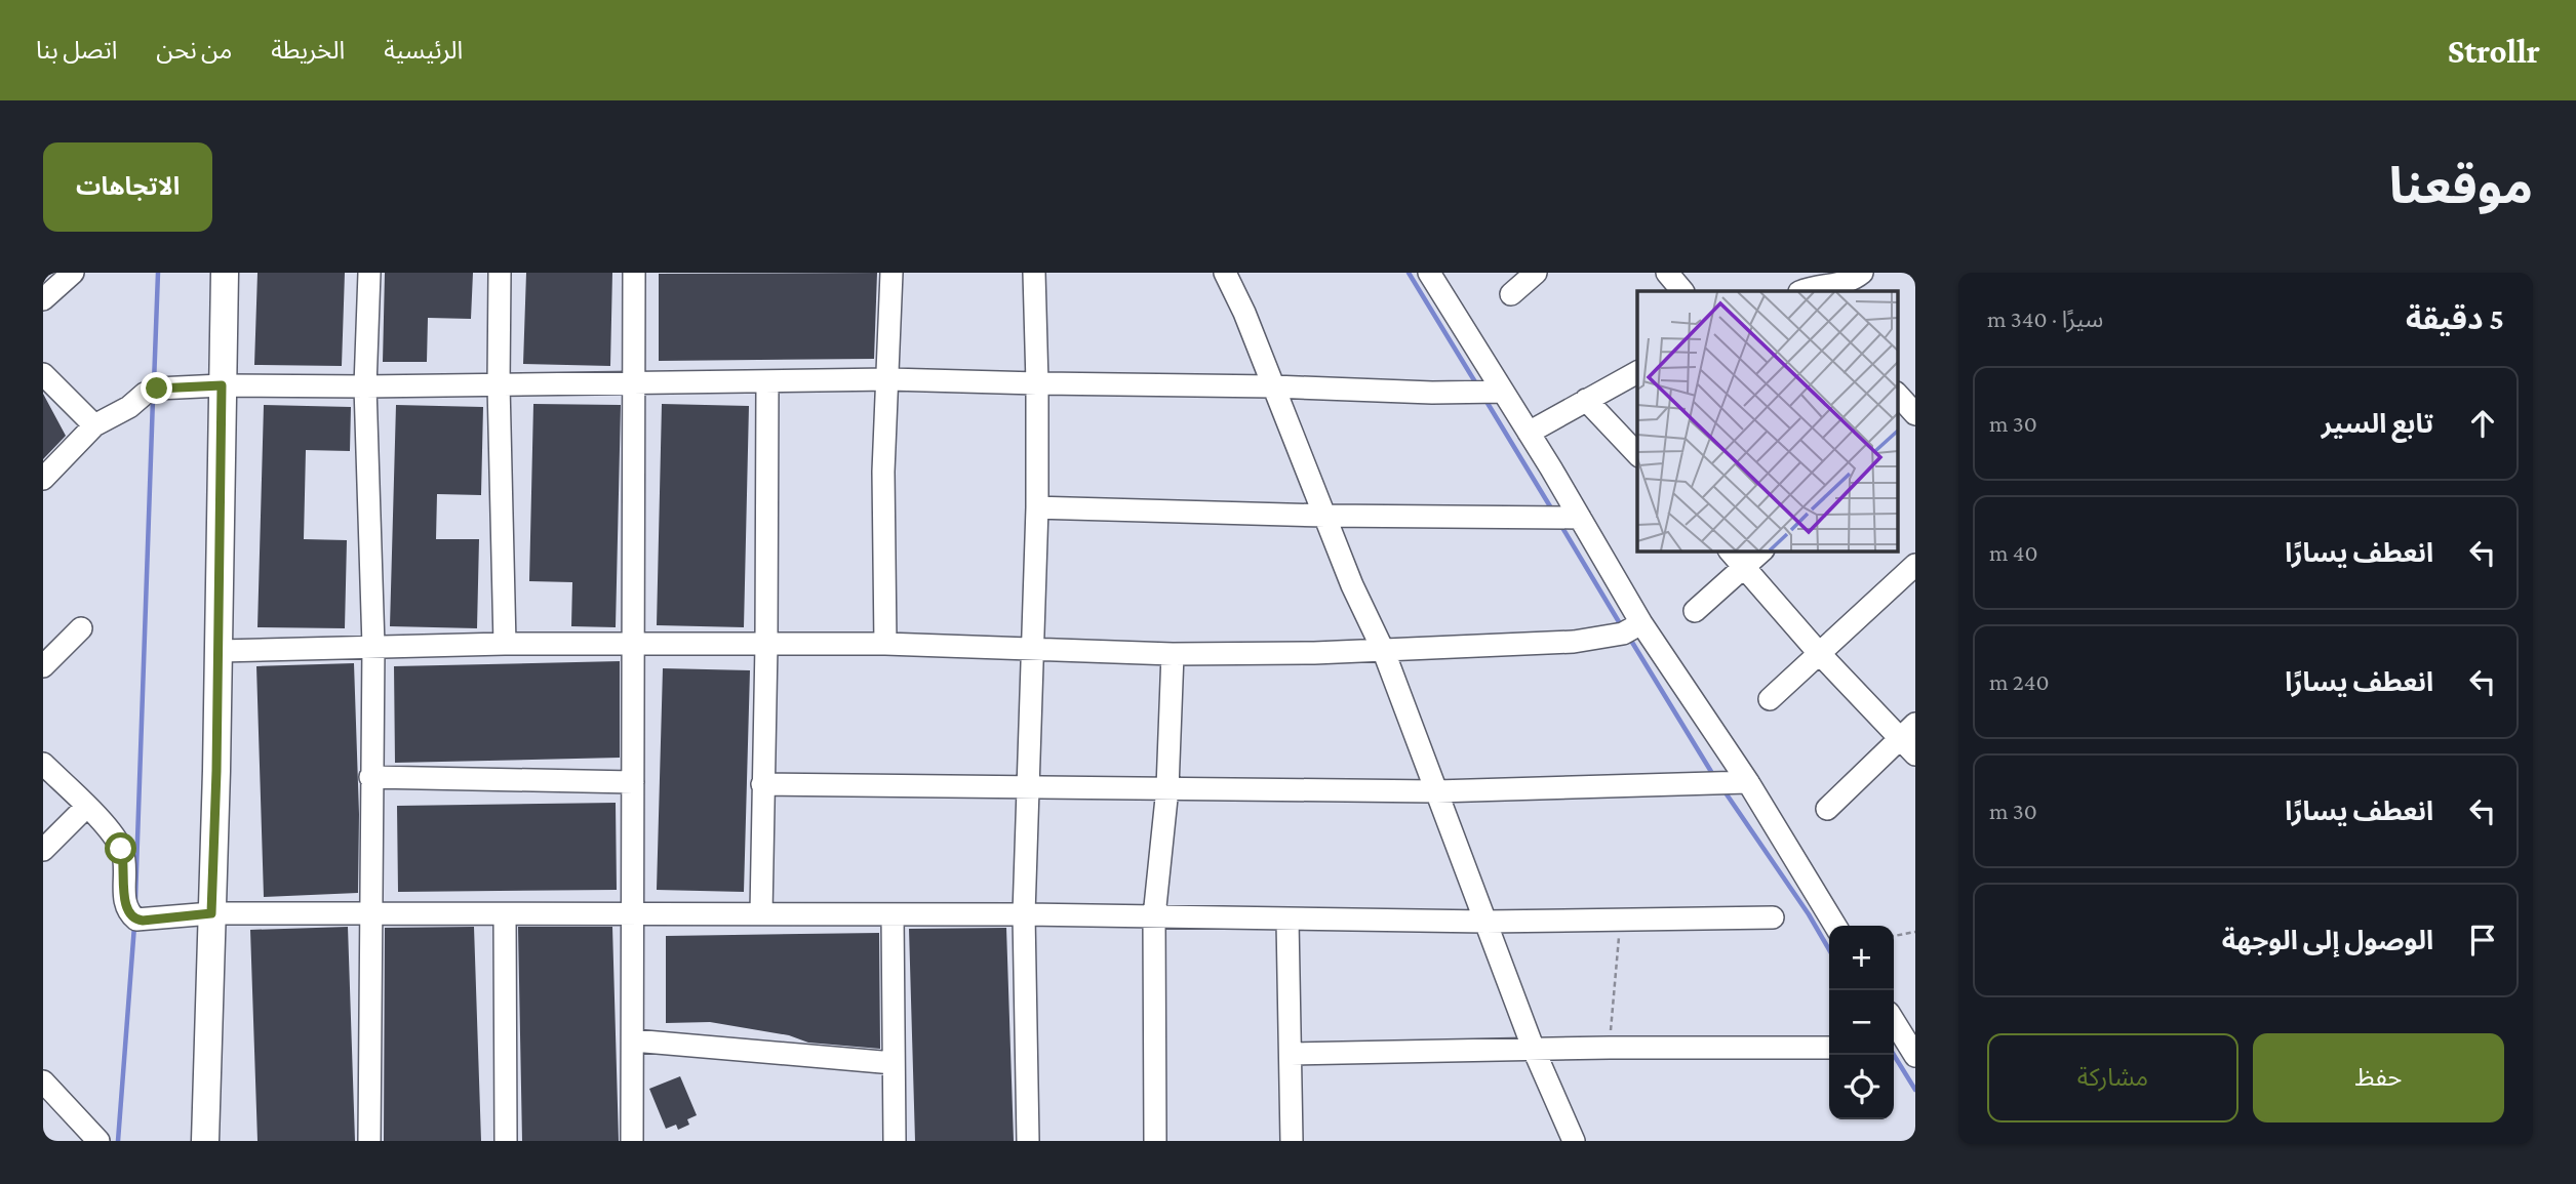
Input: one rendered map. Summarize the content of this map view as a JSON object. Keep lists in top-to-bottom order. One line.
{"page":{"header":"Strollr","nav":["الرئيسية","الخريطة","من نحن","اتصل بنا"],"title":"موقعنا","buttons":["الاتجاهات",["حفظ","مشاركة"]],"heading":["5 دقيقة","سيرًا · 340 m"],"list":[["تابع السير","30 m"],["انعطف يسارًا","40 m"],["انعطف يسارًا","240 m"],["انعطف يسارًا","30 m"],"الوصول إلى الوجهة"],"map_buttons":["+","−"]}}
